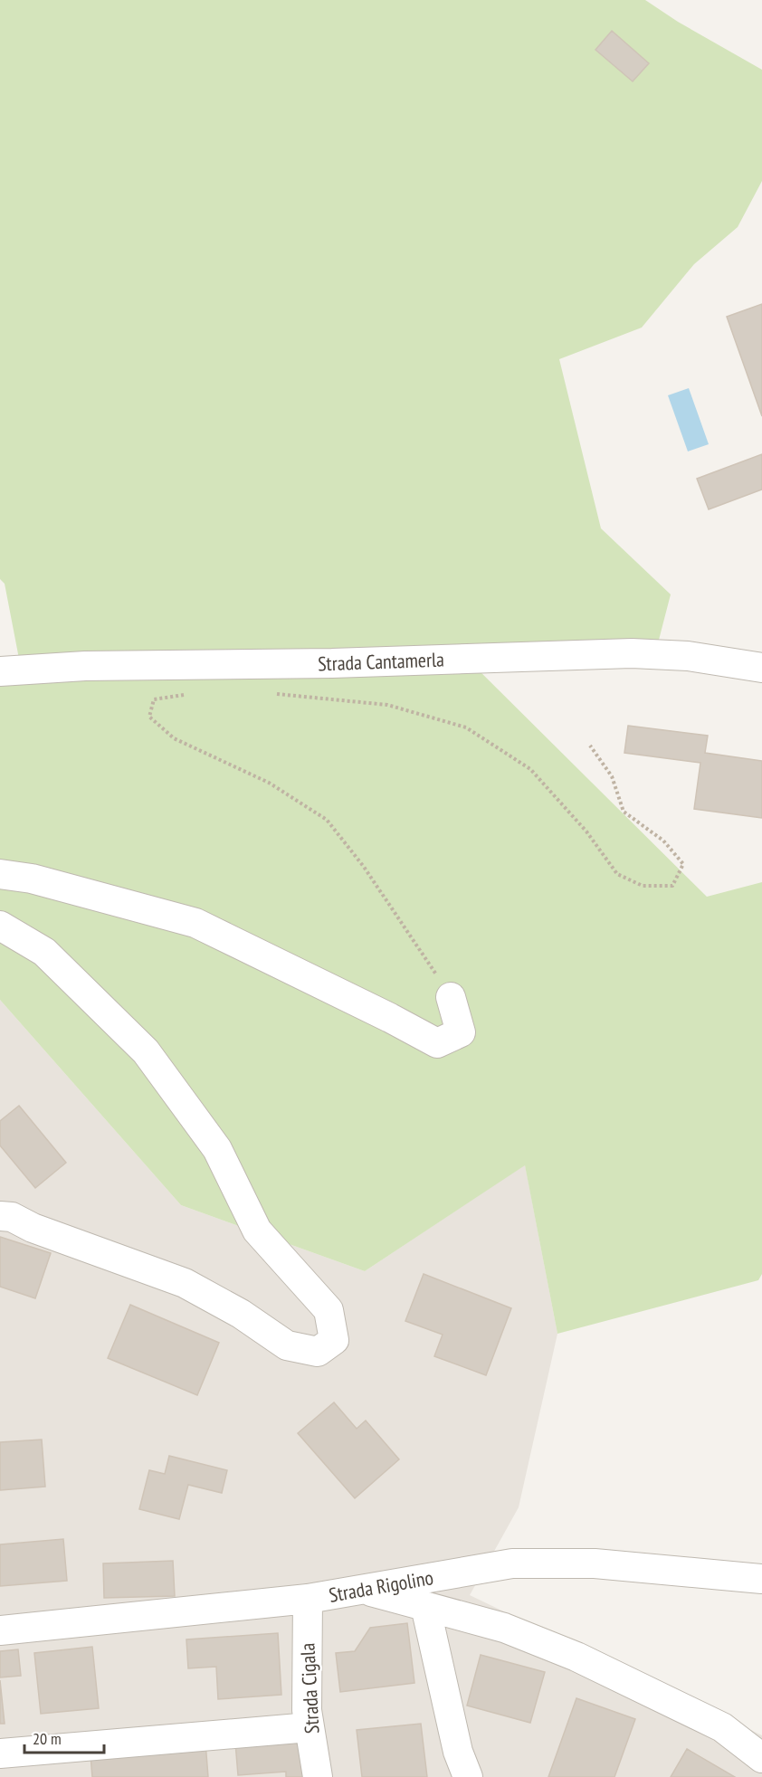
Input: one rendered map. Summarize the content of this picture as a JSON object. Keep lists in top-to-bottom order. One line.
{"streets":{"street":["Strada Cantamerla","Strada Rigolino","Strada Cigala"]},"crossings":[["Strada Rigolino","Strada Cigala"]],"scale_bar":"20 m"}
